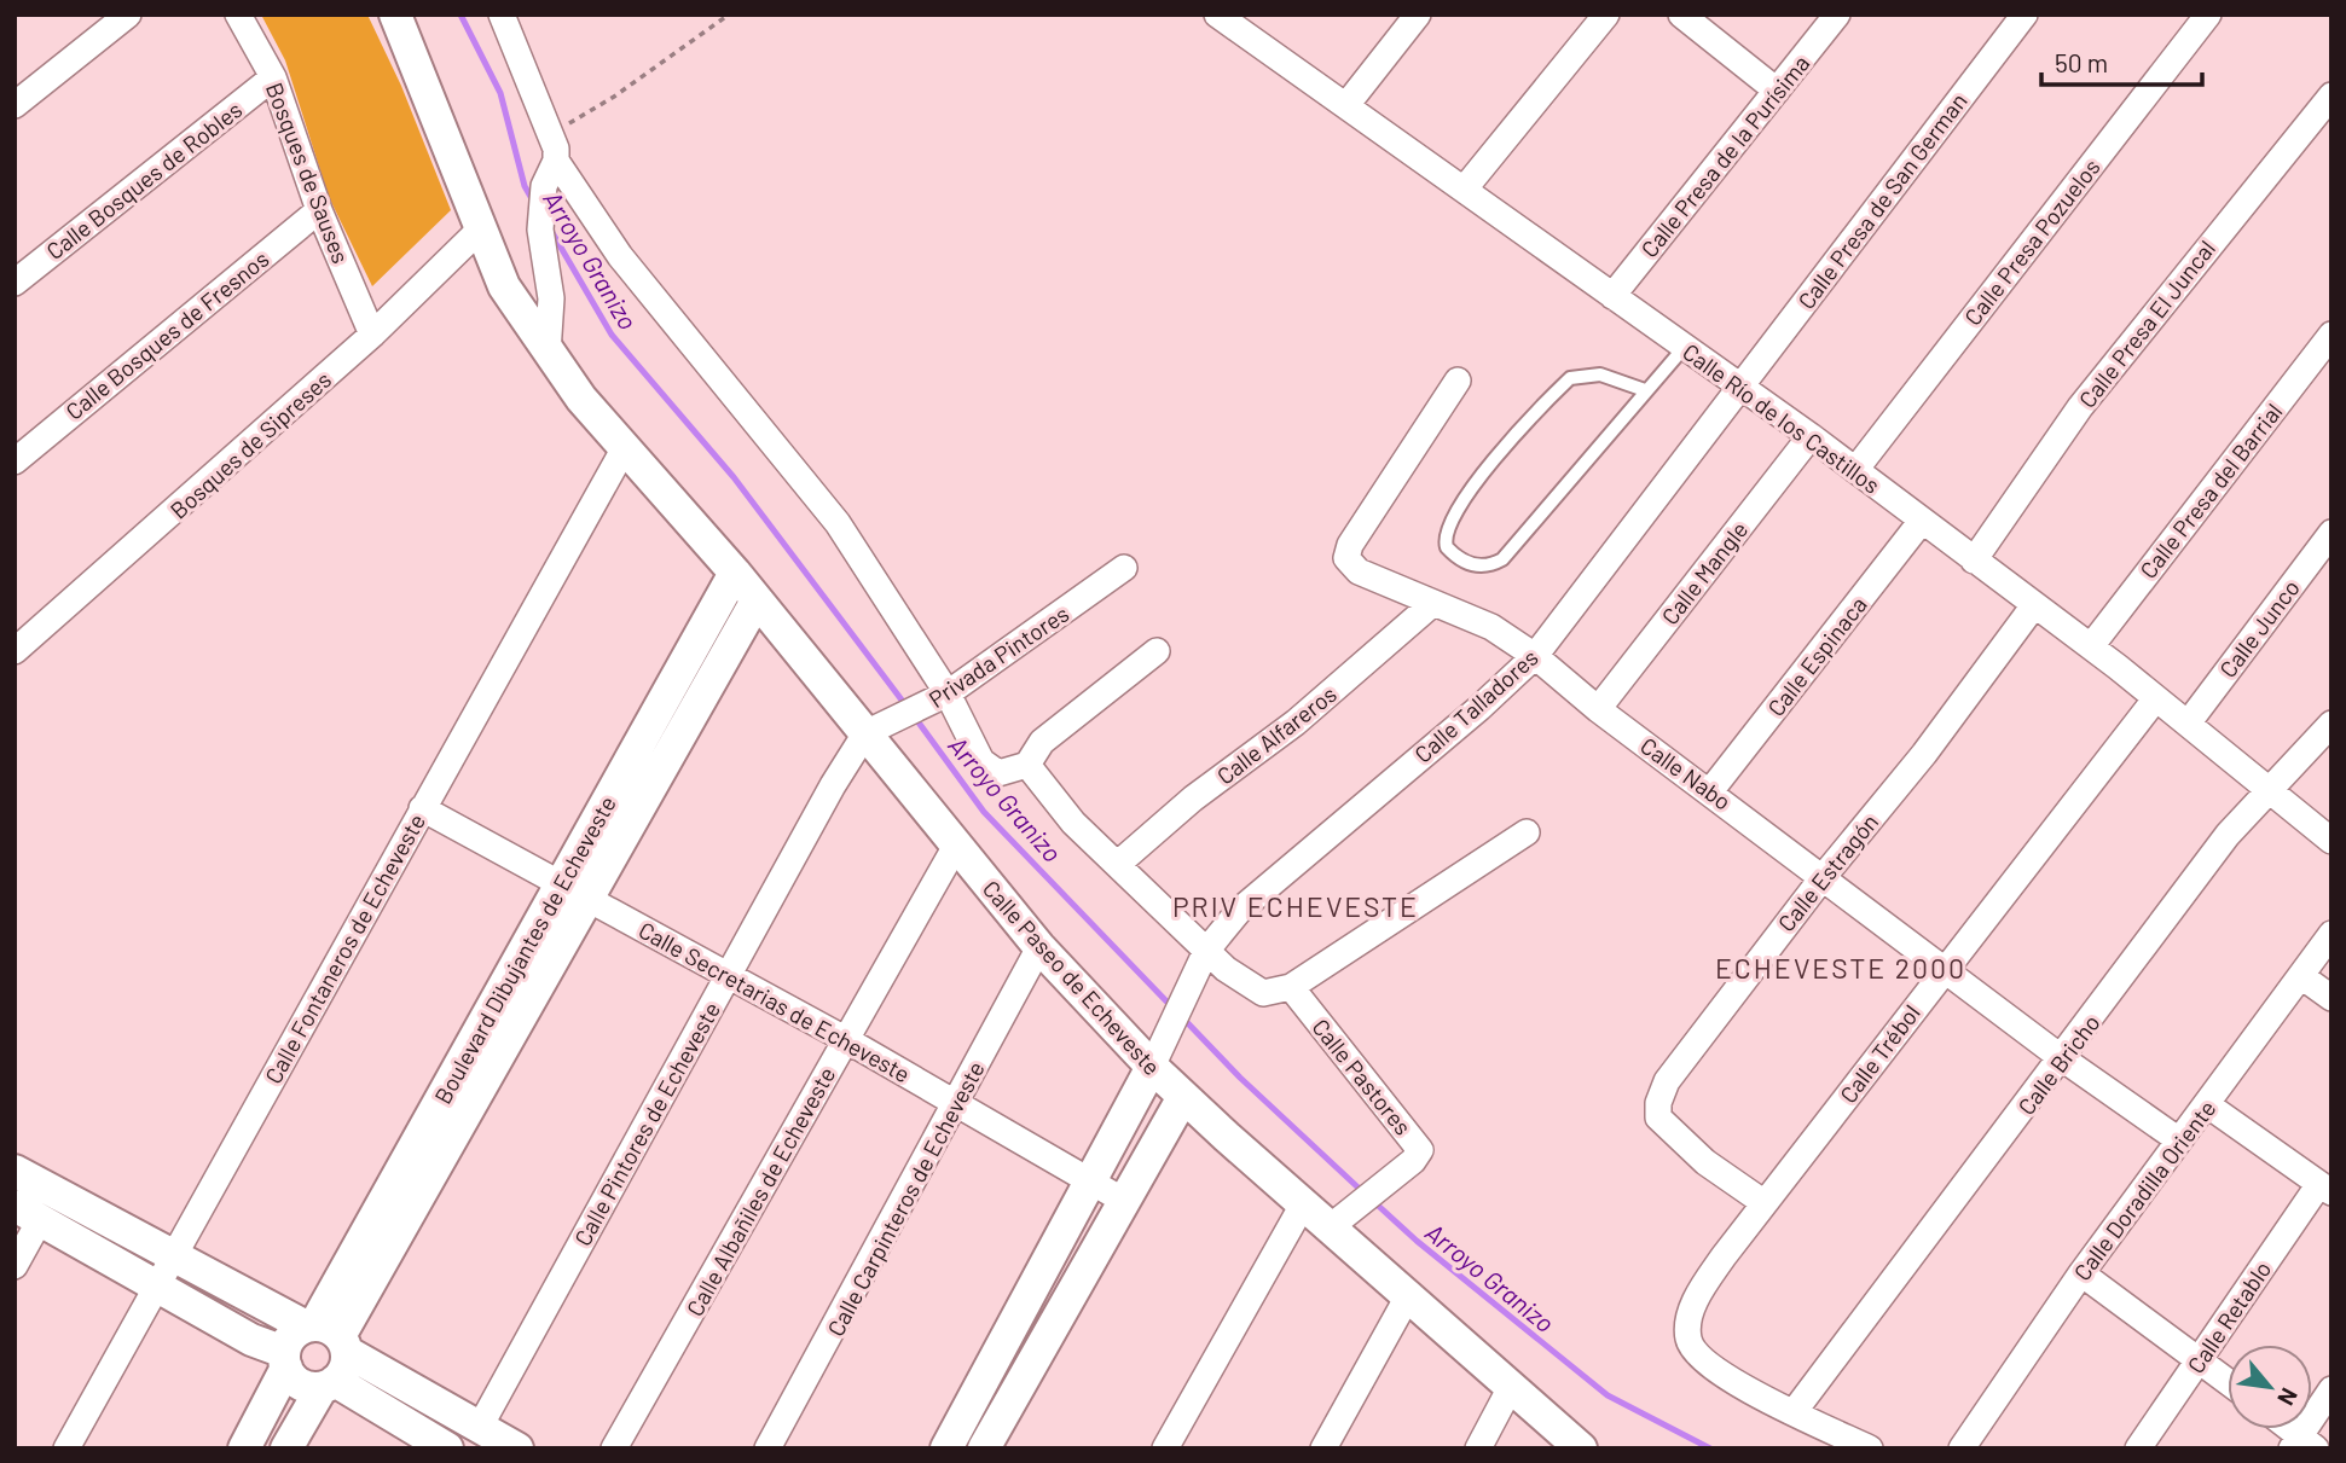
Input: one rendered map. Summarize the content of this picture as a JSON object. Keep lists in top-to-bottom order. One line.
{"streets":{"street":["Calle Presa de la Purísima","Bosques de Sauses","Calle Bosques de Robles","Calle Presa de San German","Calle Presa Pozuelos","Calle Presa El Juncal","Calle Bosques de Fresnos","Calle Río de los Castillos","Bosques de Sipreses","Calle Presa del Barrial","Calle Mangle","Calle Junco","Privada Pintores","Calle Espinaca","Calle Talladores","Calle Alfareros","Calle Nabo","Calle Estragón","Calle Fontaneros de Echeveste","Boulevard Dibujantes de Echeveste","Calle Paseo de Echeveste","Calle Secretarias de Echeveste","Calle Trébol","Calle Bricho","Calle Pastores","Calle Pintores de Echeveste","Calle Doradilla Oriente","Calle Albañiles de Echeveste","Calle Carpinteros de Echeveste","Calle Retablo"]},"crossings":[["Calle Presa de la Purísima","Calle Río de los Castillos"],["Bosques de Sauses","Calle Bosques de Robles"],["Bosques de Sauses","Calle Bosques de Fresnos"],["Bosques de Sauses","Bosques de Sipreses"],["Calle Presa de San German","Calle Río de los Castillos"],["Calle Presa de San German","Calle Talladores"],["Calle Presa Pozuelos","Calle Río de los Castillos"],["Calle Presa El Juncal","Calle Río de los Castillos"],["Calle Río de los Castillos","Calle Presa del Barrial"],["Calle Río de los Castillos","Calle Mangle"],["Calle Río de los Castillos","Calle Junco"],["Calle Río de los Castillos","Calle Espinaca"],["Calle Río de los Castillos","Calle Talladores"],["Calle Río de los Castillos","Calle Estragón"],["Calle Río de los Castillos","Calle Trébol"],["Calle Río de los Castillos","Calle Bricho"],["Bosques de Sipreses","Calle Paseo de Echeveste"],["Calle Mangle","Calle Nabo"],["Privada Pintores","Calle Paseo de Echeveste"],["Privada Pintores","Calle Pintores de Echeveste"],["Calle Espinaca","Calle Nabo"],["Calle Talladores","Calle Nabo"],["Calle Talladores","Calle Paseo de Echeveste"],["Calle Alfareros","Calle Nabo"],["Calle Nabo","Calle Estragón"],["Calle Nabo","Calle Trébol"],["Calle Nabo","Calle Bricho"],["Calle Nabo","Calle Doradilla Oriente"],["Calle Estragón","Calle Trébol"],["Calle Fontaneros de Echeveste","Calle Paseo de Echeveste"],["Calle Fontaneros de Echeveste","Calle Secretarias de Echeveste"],["Boulevard Dibujantes de Echeveste","Calle Paseo de Echeveste"],["Boulevard Dibujantes de Echeveste","Calle Secretarias de Echeveste"],["Calle Paseo de Echeveste","Calle Pastores"],["Calle Paseo de Echeveste","Calle Pintores de Echeveste"],["Calle Paseo de Echeveste","Calle Albañiles de Echeveste"],["Calle Paseo de Echeveste","Calle Carpinteros de Echeveste"],["Calle Secretarias de Echeveste","Calle Pintores de Echeveste"],["Calle Secretarias de Echeveste","Calle Albañiles de Echeveste"],["Calle Secretarias de Echeveste","Calle Carpinteros de Echeveste"],["Calle Trébol","Calle Bricho"]],"districts":["PRIV ECHEVESTE","ECHEVESTE 2000"],"water":["Arroyo Granizo"],"scale_bar":"50 m","north":"bottom right"}
